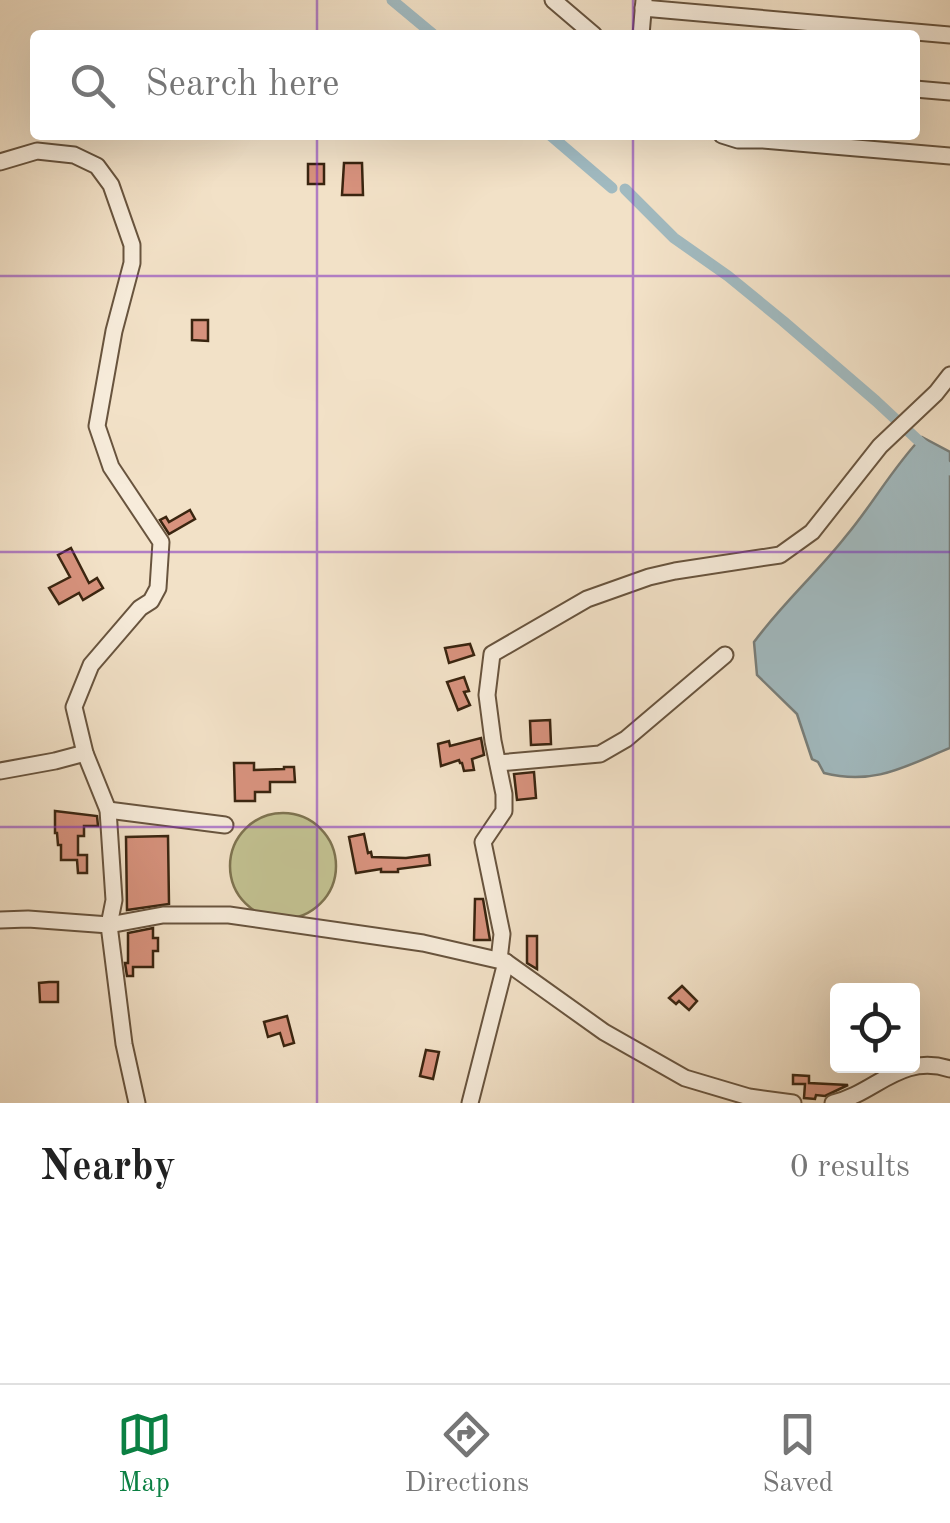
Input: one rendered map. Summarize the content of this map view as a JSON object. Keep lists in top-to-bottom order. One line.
{"page":{"search":"Search here","heading":["Nearby","0 results"],"nav":["Map","Directions","Saved"]}}
